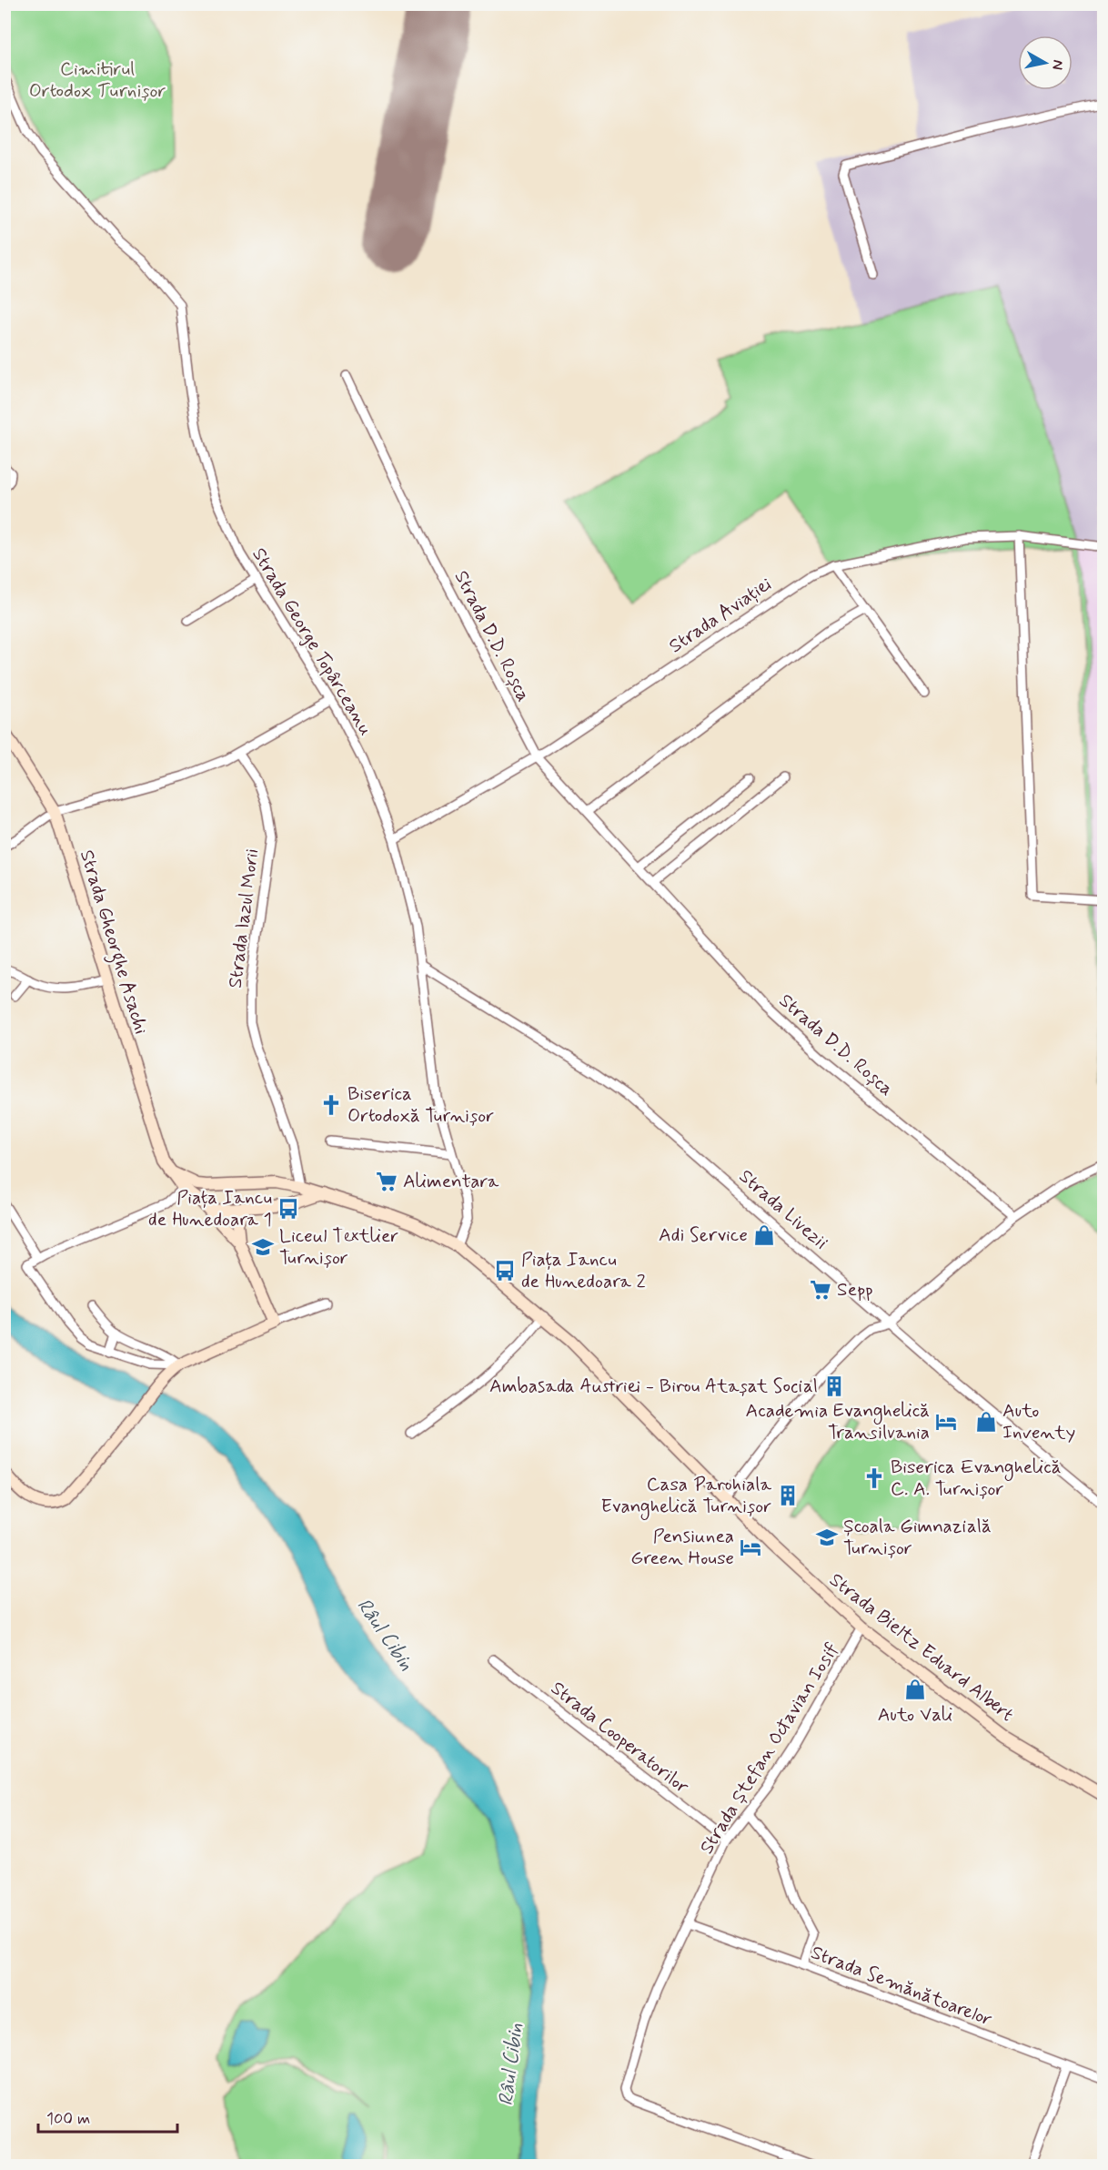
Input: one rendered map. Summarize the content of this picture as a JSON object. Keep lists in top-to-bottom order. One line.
{"streets":{"street":["Strada Aviației","Strada D.D. Roșca","Strada George Topârceanu","Strada Iazul Morii","Strada Gheorghe Asachi","Strada Livezii","Strada Bieltz Eduard Albert","Strada Cooperatorilor","Strada Ștefan Octavian Iosif","Strada Semănătoarelor"]},"crossings":[["Strada Aviației","Strada D.D. Roșca"],["Strada Aviației","Strada George Topârceanu"],["Strada George Topârceanu","Strada Livezii"],["Strada George Topârceanu","Strada Bieltz Eduard Albert"],["Strada Iazul Morii","Strada Bieltz Eduard Albert"],["Strada Gheorghe Asachi","Strada Bieltz Eduard Albert"],["Strada Bieltz Eduard Albert","Strada Ștefan Octavian Iosif"],["Strada Cooperatorilor","Strada Ștefan Octavian Iosif"],["Strada Ștefan Octavian Iosif","Strada Semănătoarelor"]],"water":["Râul Cibin"],"parks":["Cimitirul Ortodox Turnișor"],"places":{"church":["Biserica Ortodoxă Turnișor","Biserica Evanghelică C. A. Turnișor"],"supermarket":["Alimentara","Sepp"],"bus stop":["Piața Iancu de Hunedoara 1","Piața Iancu de Hunedoara 2"],"shop":["Adi Service","Auto Inventy","Auto Vali"],"school or university":["Liceul Textlier Turnișor","Școala Gimnazială Turnișor"],"building":["Ambasada Austriei - Birou Atașat Social","Casa Parohiala Evanghelică Turnișor"],"hotel":["Academia Evanghelică Transilvania","Pensiunea Green House"]},"scale_bar":"100 m","north":"right"}
